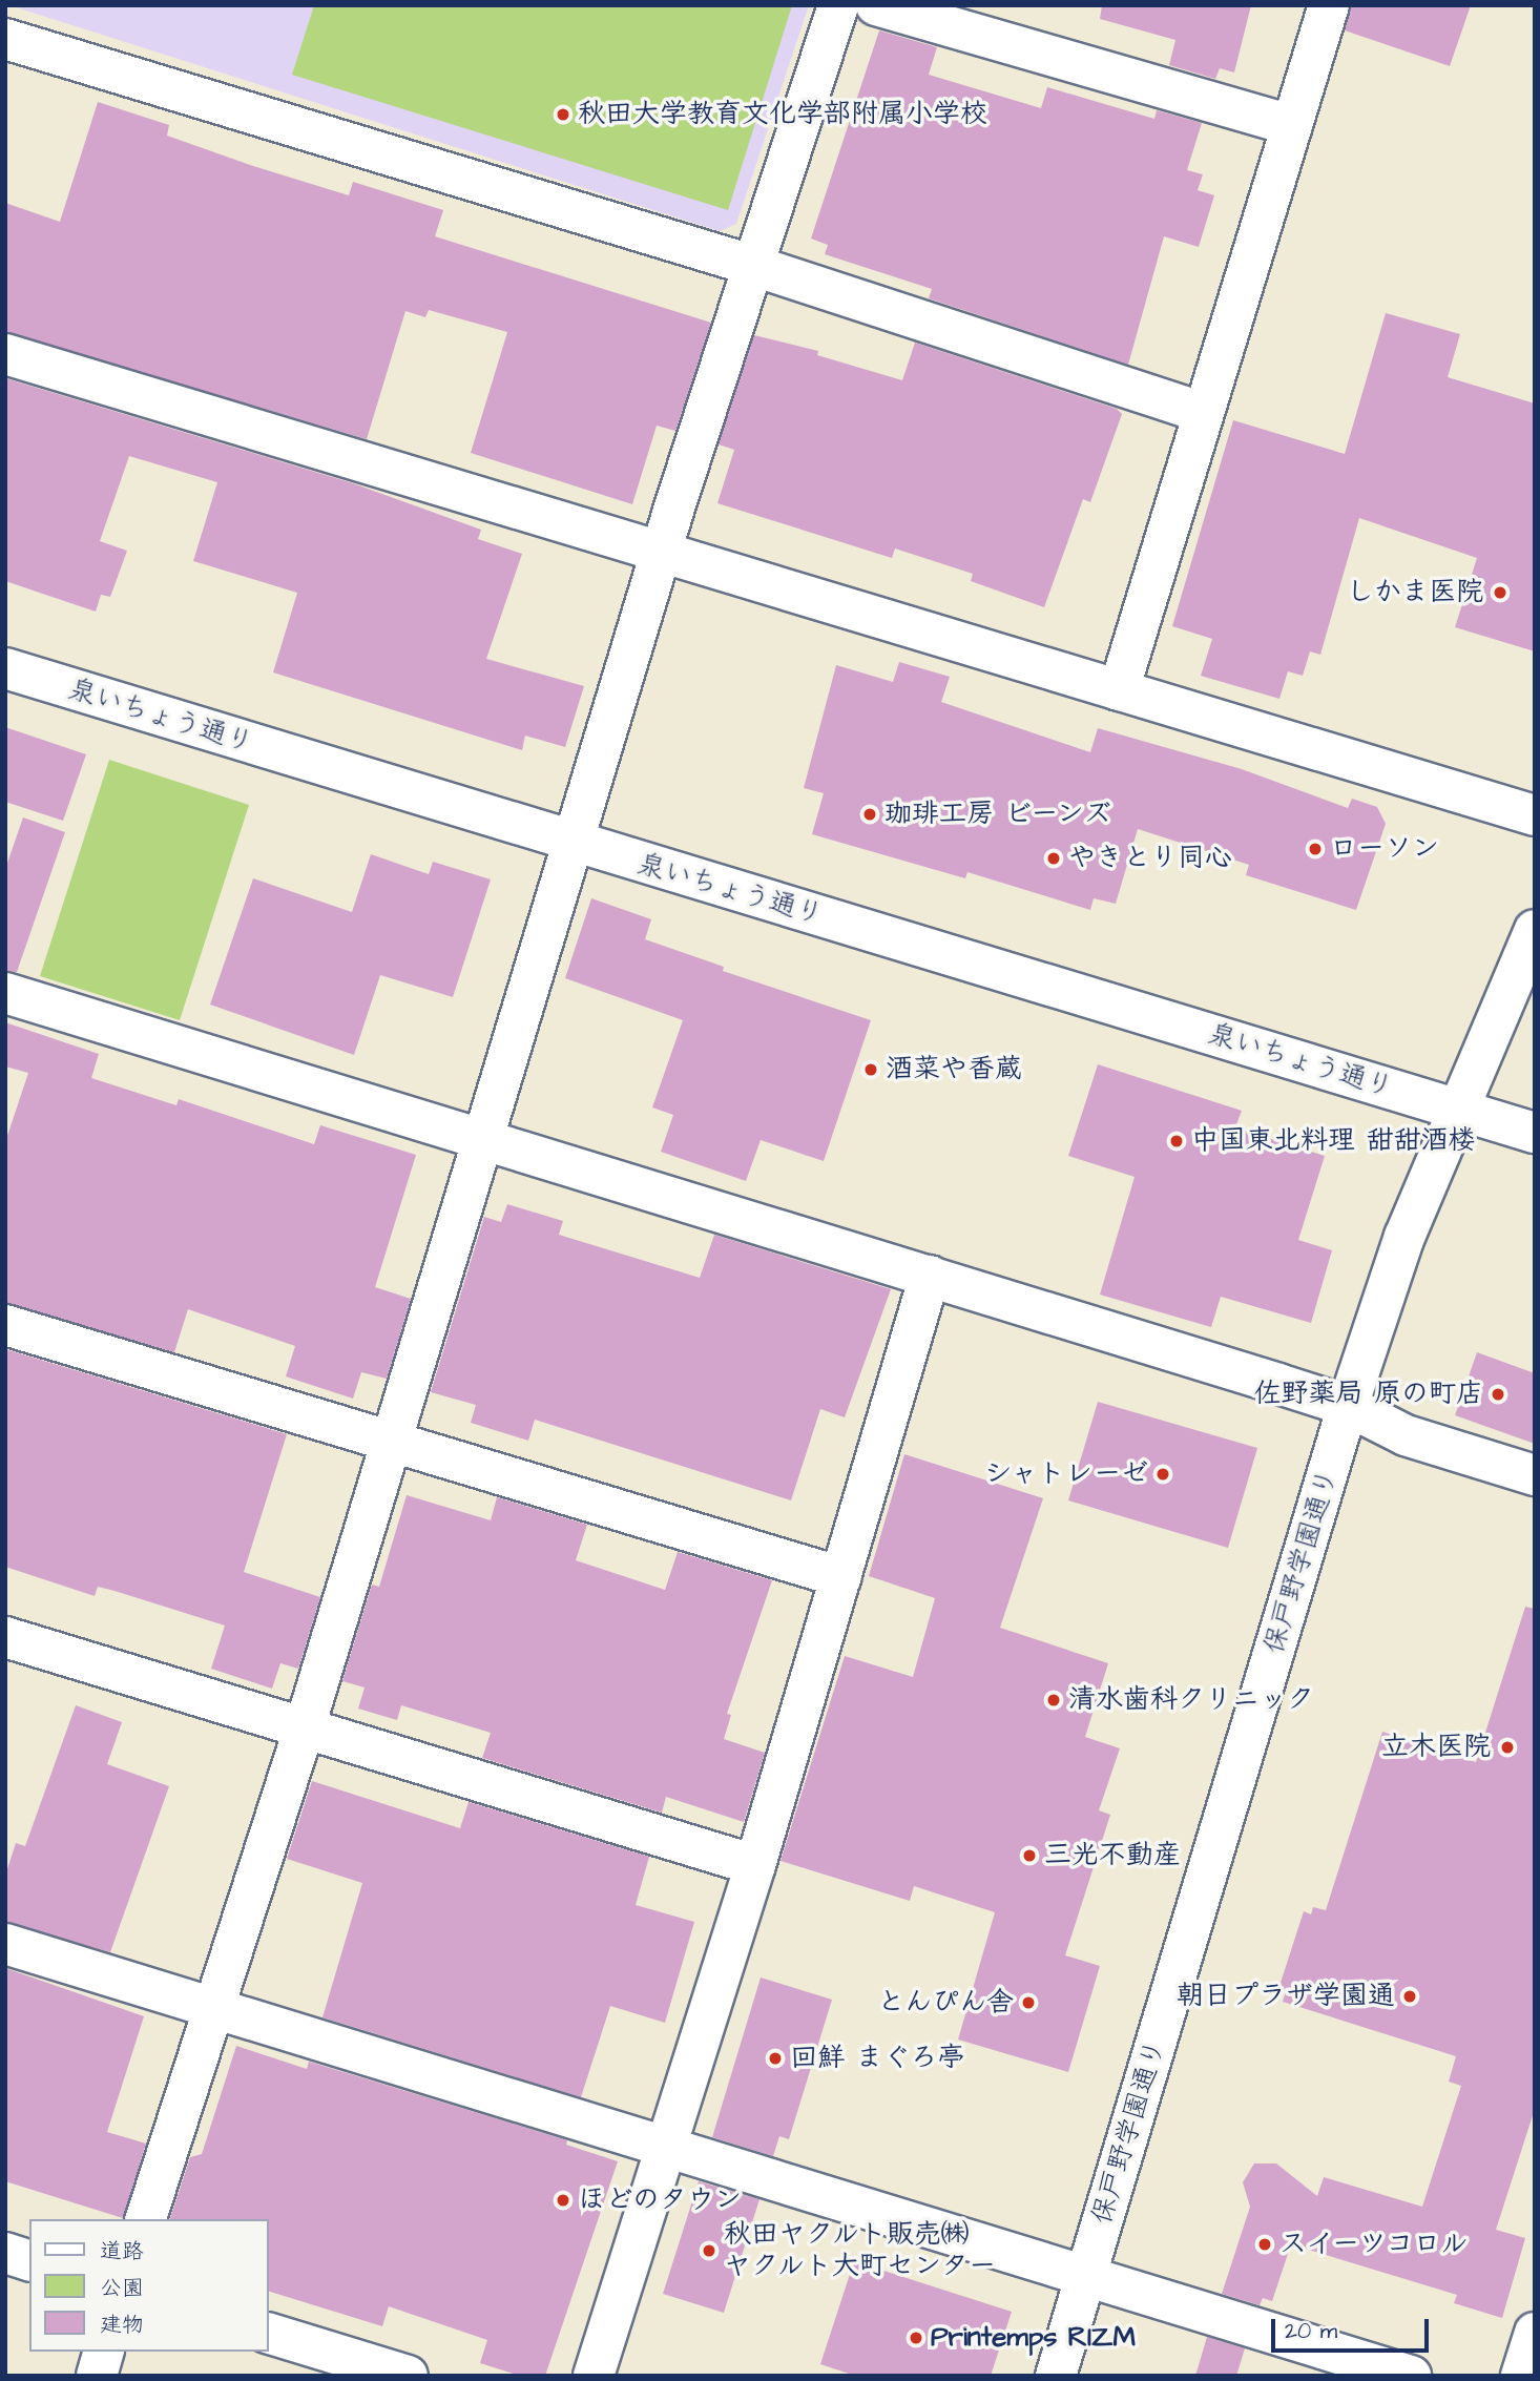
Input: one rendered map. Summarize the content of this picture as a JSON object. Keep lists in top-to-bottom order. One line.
{"streets":{"street":["泉いちょう通り","保戸野学園通り"]},"crossings":[["泉いちょう通り","保戸野学園通り"]],"places":["秋田大学教育文化学部附属小学校","しかま医院","珈琲工房 ビーンズ","ローソン","やきとり同心","酒菜や香蔵","中国東北料理 甜甜酒楼","佐野薬局 原の町店","シャトレーゼ","清水歯科クリニック","立木医院","三光不動産","朝日プラザ学園通","とんぴん舎","回鮮 まぐろ亭","ほどのタウン","スイーツコロル","秋田ヤクルト販売㈱ ヤクルト大町センター","Printemps RIZM"],"legend":["道路","公園","建物"],"scale_bar":"20 m"}
